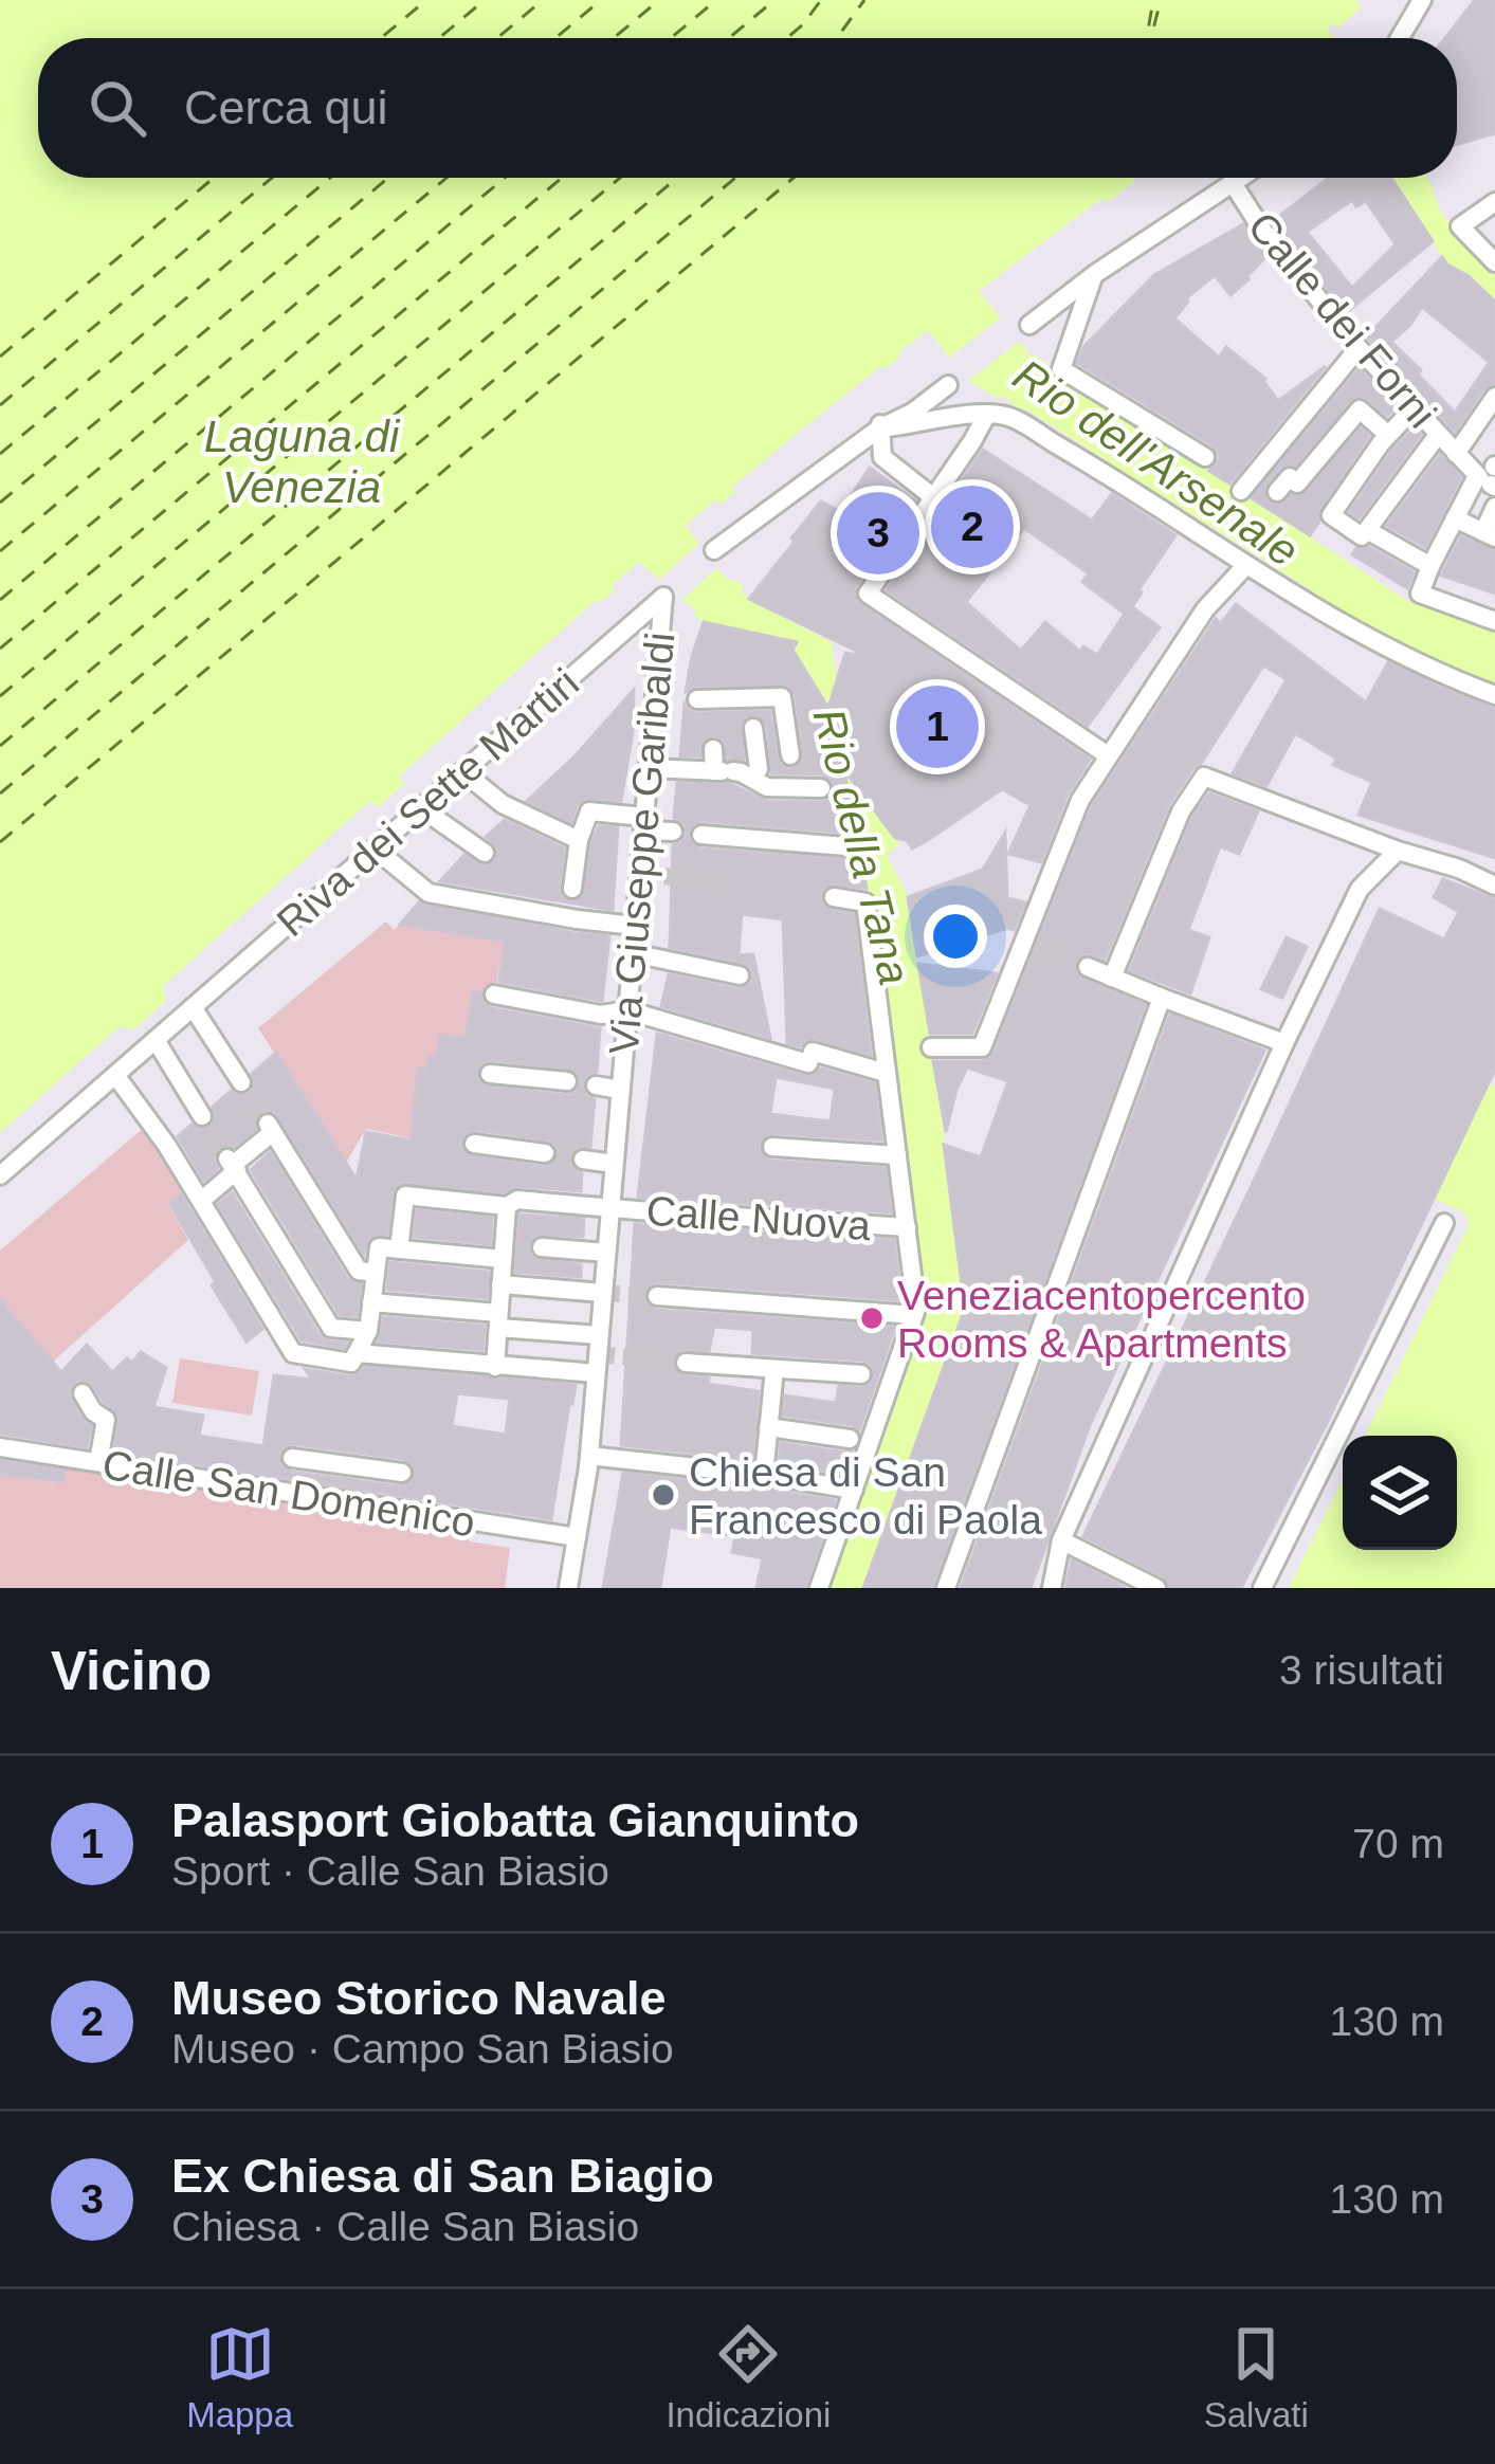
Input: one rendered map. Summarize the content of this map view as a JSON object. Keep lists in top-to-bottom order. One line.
{"streets":{"street":["Calle dei Forni","Riva dei Sette Martiri","Via Giuseppe Garibaldi","Calle Nuova","Calle San Domenico"]},"crossings":[["Riva dei Sette Martiri","Via Giuseppe Garibaldi"],["Via Giuseppe Garibaldi","Calle Nuova"],["Via Giuseppe Garibaldi","Calle San Domenico"]],"water":["Laguna di Venezia","Rio dell'Arsenale","Rio della Tana"],"places":["Veneziacentopercento Rooms & Apartments","Chiesa di San Francesco di Paola"],"page":{"search":"Cerca qui","pins":["2","3","1"],"heading":["Vicino","3 risultati"],"list":[{"mark":"1","name":"Palasport Giobatta Gianquinto","note":"Sport · Calle San Biasio","value":"70 m"},{"mark":"2","name":"Museo Storico Navale","note":"Museo · Campo San Biasio","value":"130 m"},{"mark":"3","name":"Ex Chiesa di San Biagio","note":"Chiesa · Calle San Biasio","value":"130 m"}],"nav":["Mappa","Indicazioni","Salvati"]}}
